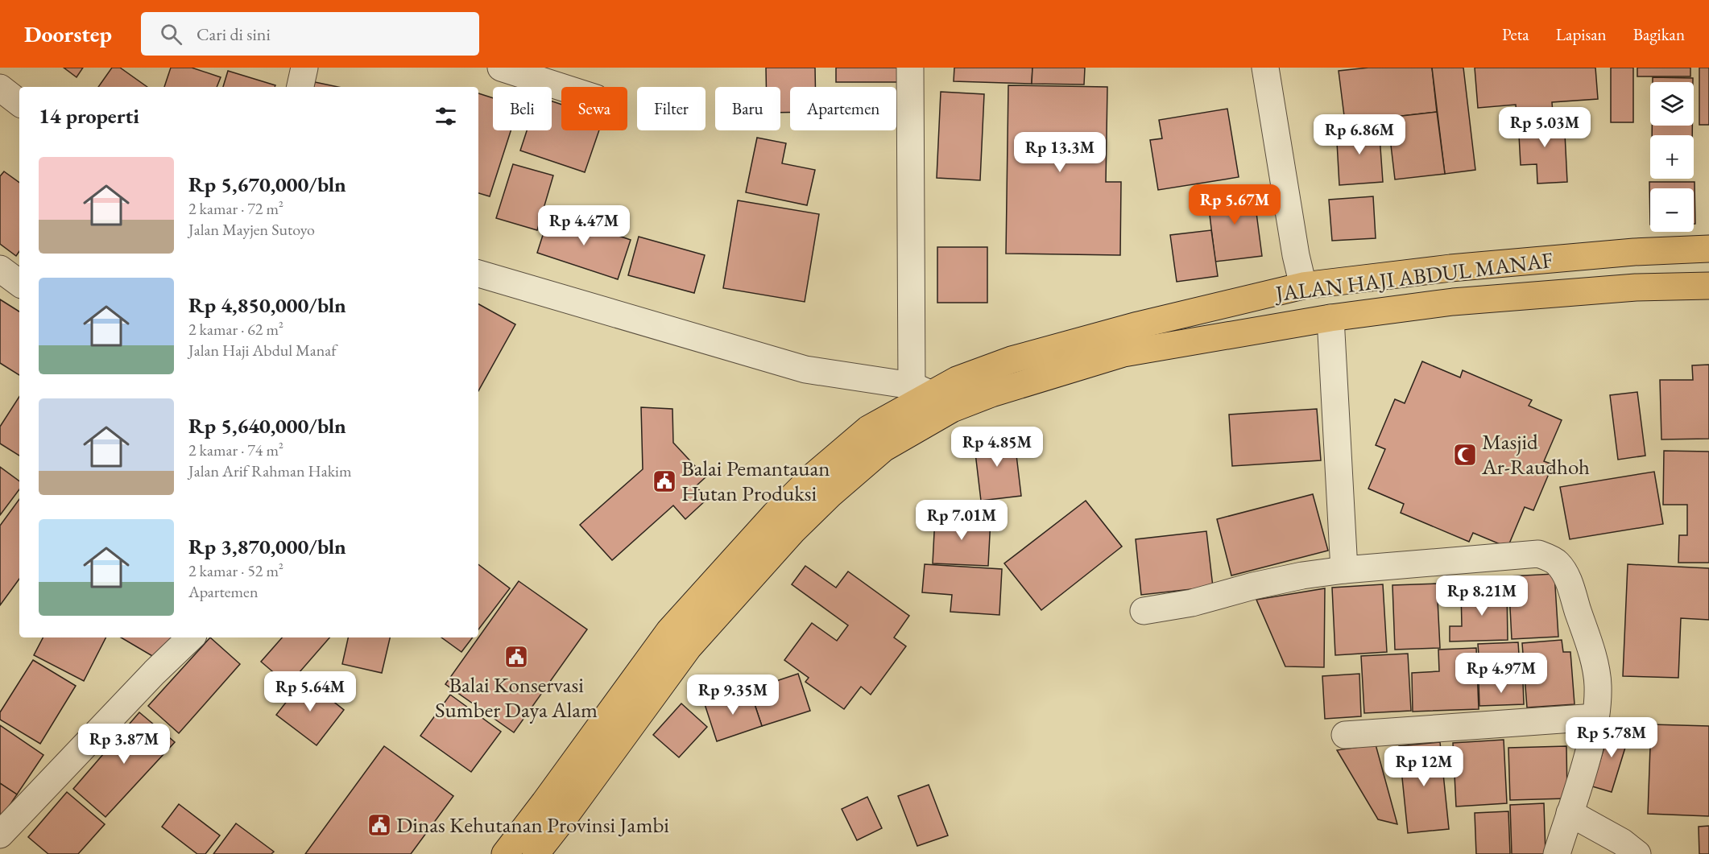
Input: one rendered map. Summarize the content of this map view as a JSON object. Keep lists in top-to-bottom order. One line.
{"streets":{"main road":["JALAN HAJI ABDUL MANAF"]},"places":{"mosque":["Masjid Ar-Raudhoh"],"public building":["Balai Pemantauan Hutan Produksi","Balai Konservasi Sumber Daya Alam","Dinas Kehutanan Provinsi Jambi"]},"page":{"header":"Doorstep","search":"Cari di sini","nav":["Peta","Lapisan","Bagikan"],"map_buttons":["+","−"],"chip":["Beli","Sewa","Filter","Baru","Apartemen"],"heading":"14 properti","price":["Rp 5.03M","Rp 6.86M","Rp 13.3M","Rp 5.67M","Rp 4.47M","Rp 4.85M","Rp 7.01M","Rp 8.21M","Rp 4.97M","Rp 5.64M","Rp 9.35M","Rp 5.78M","Rp 3.87M","Rp 12M"],"list":[{"name":"Rp 5,670,000/bln","note":"2 kamar · 72 m² · Jalan Mayjen Sutoyo"},{"name":"Rp 4,850,000/bln","note":"2 kamar · 62 m² · Jalan Haji Abdul Manaf"},{"name":"Rp 5,640,000/bln","note":"2 kamar · 74 m² · Jalan Arif Rahman Hakim"},{"name":"Rp 3,870,000/bln","note":"2 kamar · 52 m² · Apartemen"}]}}
